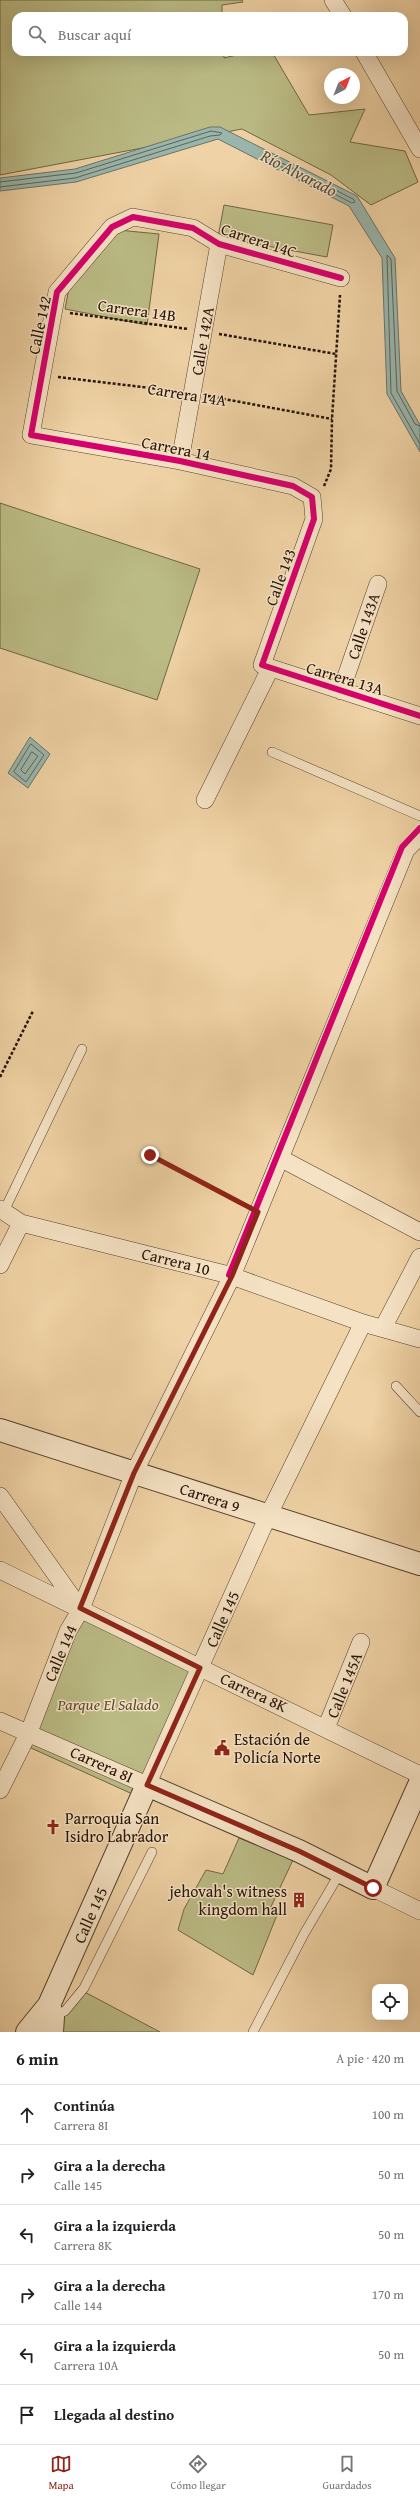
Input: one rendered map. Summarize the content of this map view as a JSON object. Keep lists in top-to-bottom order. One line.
{"streets":{"street":["Carrera 14C","Calle 142","Calle 142A","Carrera 14","Calle 143","Calle 143A","Carrera 13A","Carrera 10","Carrera 9","Calle 145","Calle 144","Calle 145A","Carrera 8K","Carrera 8I"],"path":["Carrera 14B","Carrera 14A"]},"crossings":[["Carrera 14C","Calle 142"],["Carrera 14C","Calle 142A"],["Carrera 14B","Calle 142"],["Carrera 14B","Calle 142A"],["Calle 142","Carrera 14A"],["Calle 142","Carrera 14"],["Calle 142A","Carrera 14A"],["Calle 142A","Carrera 14"],["Carrera 14","Calle 143"],["Calle 143","Carrera 13A"],["Calle 143A","Carrera 13A"],["Carrera 10","Calle 145"],["Carrera 10","Calle 144"],["Carrera 9","Calle 145"],["Carrera 9","Calle 144"],["Calle 145","Carrera 8K"],["Calle 145","Carrera 8I"],["Calle 144","Carrera 8K"],["Calle 144","Carrera 8I"],["Calle 145A","Carrera 8K"]],"water":["Río Alvarado"],"parks":["Parque El Salado"],"places":{"public building":["Estación de Policía Norte"],"church":["Parroquia San Isidro Labrador"],"building":["jehovah's witness kingdom hall"]},"north":"top right","page":{"search":"Buscar aquí","heading":["6 min","A pie · 420 m"],"list":[["Continúa","Carrera 8I","100 m"],["Gira a la derecha","Calle 145","50 m"],["Gira a la izquierda","Carrera 8K","50 m"],["Gira a la derecha","Calle 144","170 m"],["Gira a la izquierda","Carrera 10A","50 m"],"Llegada al destino"],"nav":["Mapa","Cómo llegar","Guardados"]}}
